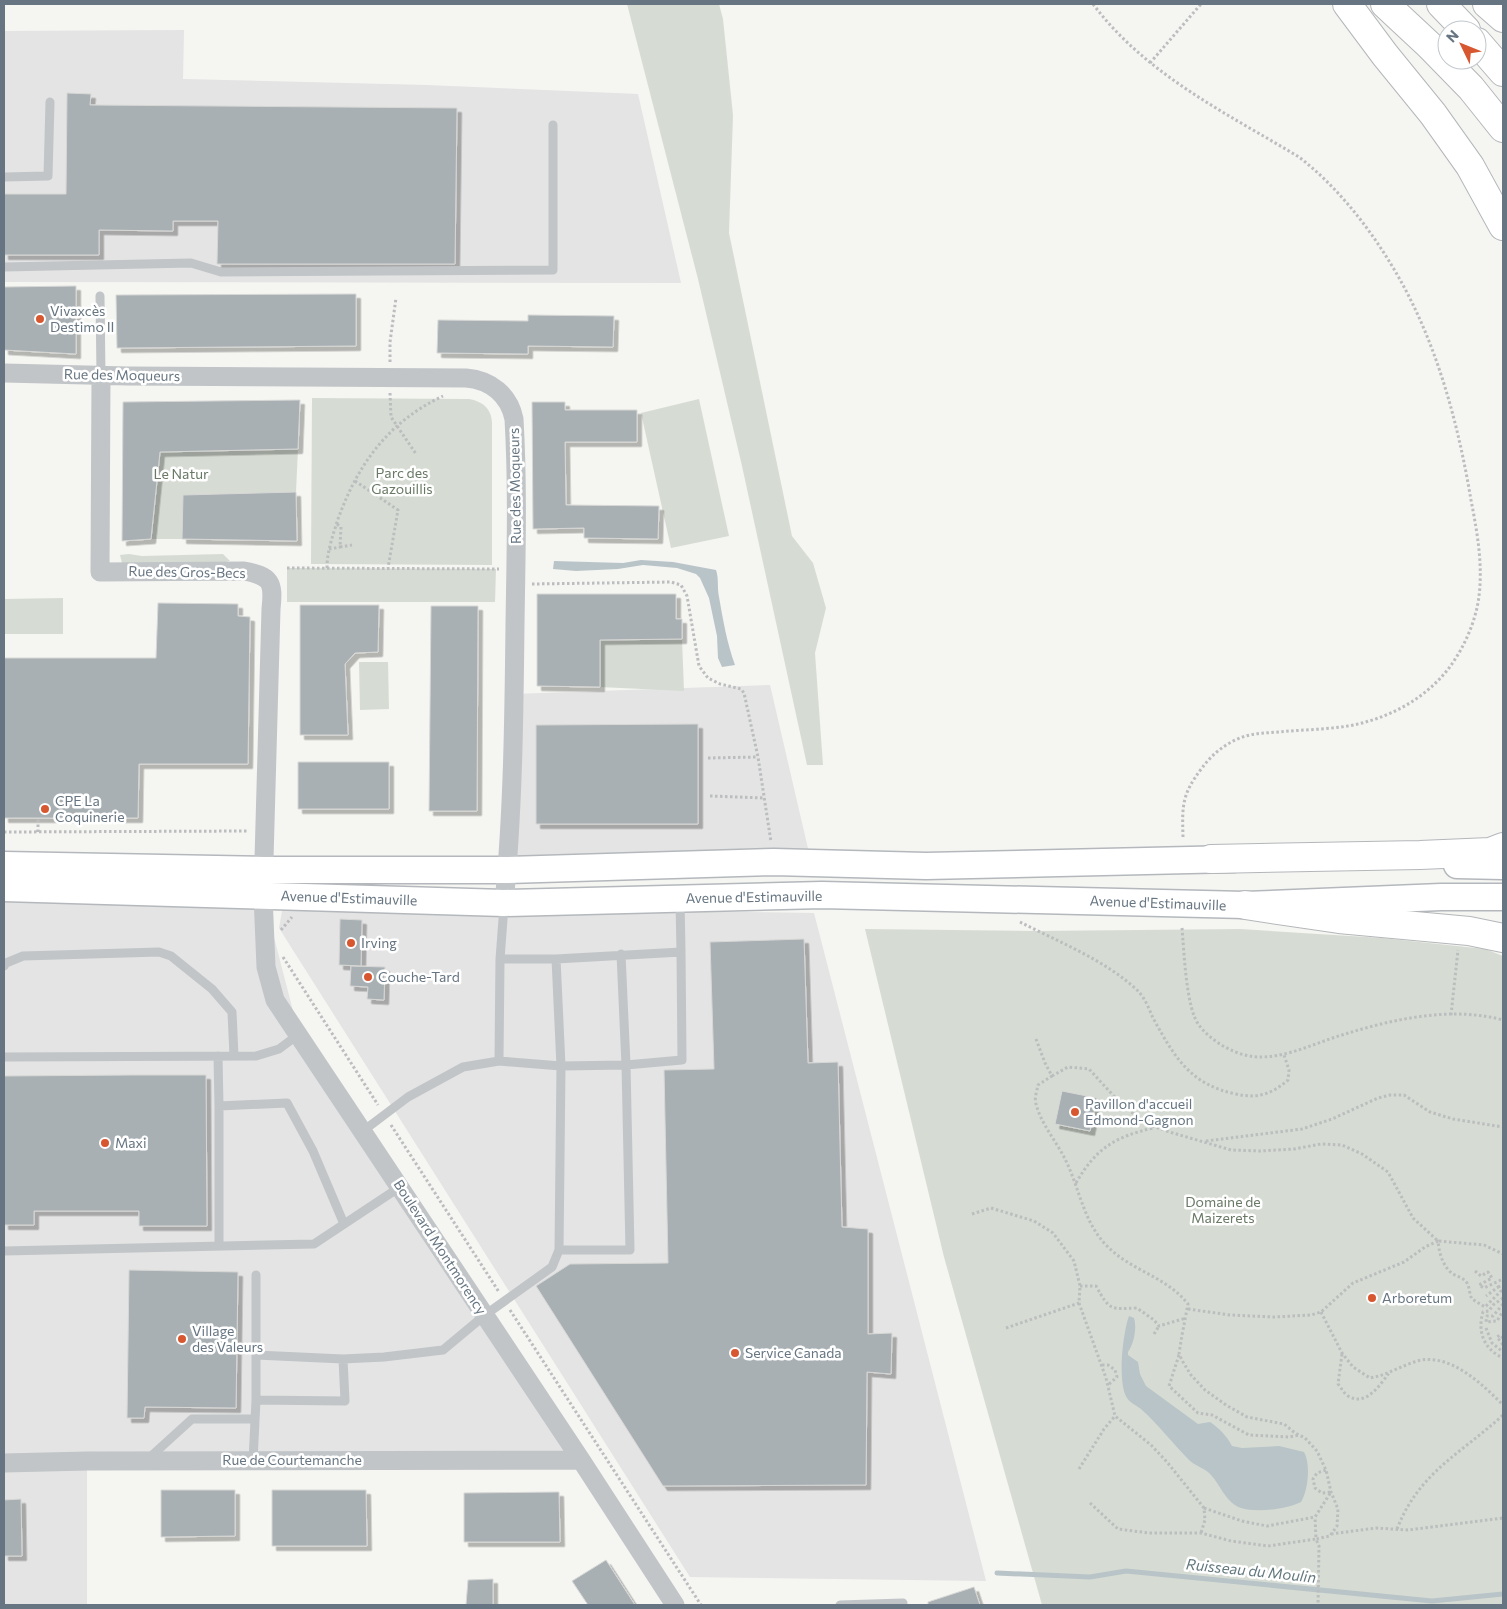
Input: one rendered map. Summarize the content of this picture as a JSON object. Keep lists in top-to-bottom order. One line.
{"streets":{"main road":["Avenue d'Estimauville"],"street":["Rue des Moqueurs","Rue des Gros-Becs","Boulevard Montmorency","Rue de Courtemanche"]},"crossings":[["Rue des Moqueurs","Rue des Gros-Becs"],["Rue des Moqueurs","Avenue d'Estimauville"],["Rue des Gros-Becs","Avenue d'Estimauville"],["Rue des Gros-Becs","Boulevard Montmorency"],["Avenue d'Estimauville","Boulevard Montmorency"],["Boulevard Montmorency","Rue de Courtemanche"]],"water":["Ruisseau du Moulin"],"parks":["Parc des Gazouillis","Le Natur","Domaine de Maizerets"],"places":["Vivaxcès Destimo II","CPE La Coquinerie","Irving","Couche-Tard","Pavillon d'accueil Edmond-Gagnon","Maxi","Arboretum","Village des Valeurs","Service Canada"],"north":"top left"}
